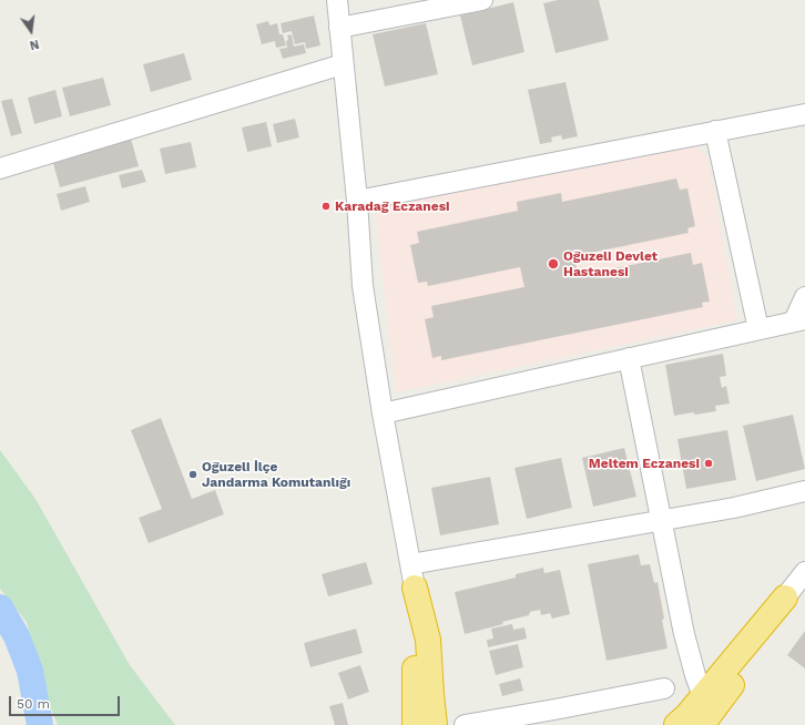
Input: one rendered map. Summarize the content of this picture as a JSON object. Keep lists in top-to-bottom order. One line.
{"places":["Karadağ Eczanesi","Oğuzeli Devlet Hastanesi","Meltem Eczanesi","Oğuzeli İlçe Jandarma Komutanlığı"],"scale_bar":"50 m","north":"bottom"}
